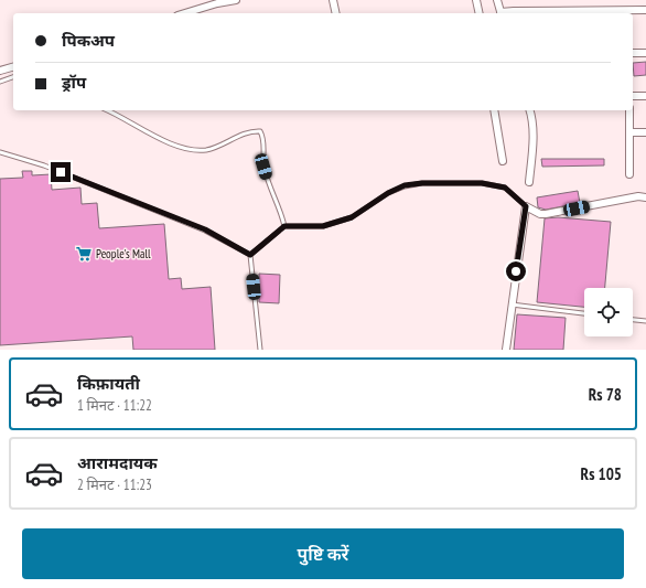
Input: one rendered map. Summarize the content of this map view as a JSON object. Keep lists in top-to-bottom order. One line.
{"places":{"supermarket":["People's Mall"]},"page":{"banner":["पिकअप","ड्रॉप"],"list":[{"name":"किफ़ायती","note":"1 मिनट · 11:22","value":"Rs 78"},{"name":"आरामदायक","note":"2 मिनट · 11:23","value":"Rs 105"}],"buttons":"पुष्टि करें"}}
